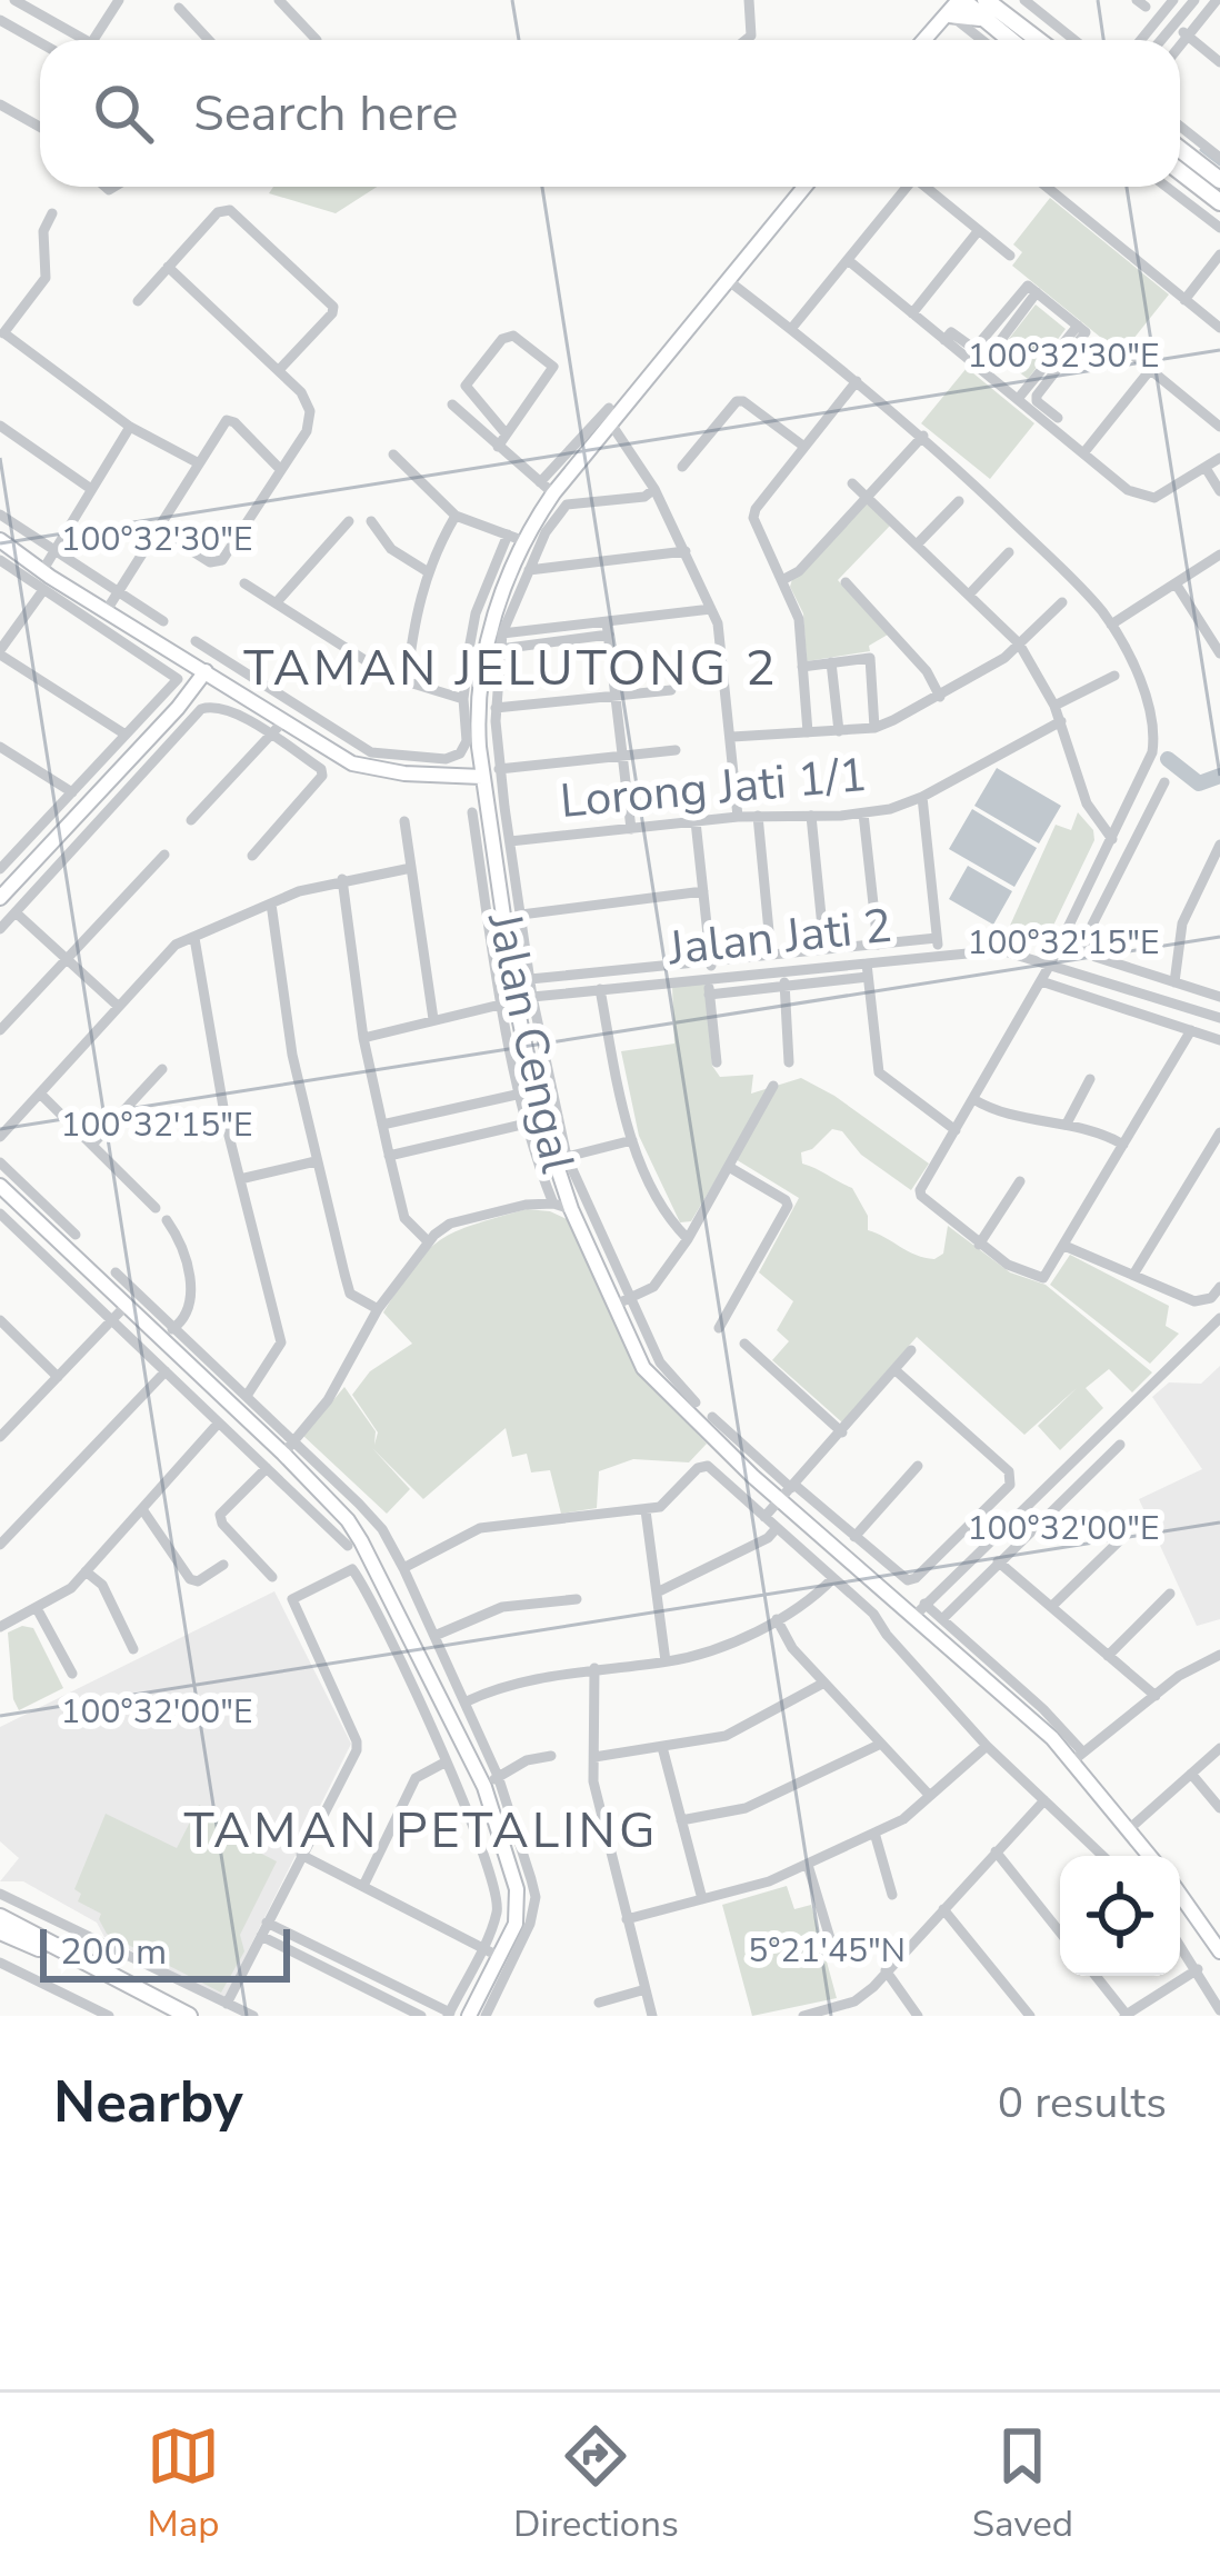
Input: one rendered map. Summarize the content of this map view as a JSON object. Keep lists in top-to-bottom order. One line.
{"streets":{"street":["Lorong Jati 1/1","Jalan Jati 2","Jalan Cengal"]},"crossings":[["Jalan Jati 2","Jalan Cengal"]],"districts":["TAMAN JELUTONG 2","TAMAN PETALING"],"scale_bar":"200 m","page":{"search":"Search here","scale":"200 m","heading":["Nearby","0 results"],"nav":["Map","Directions","Saved"]},"coordinates":["100°32'30\"E","100°32'15\"E","100°32'00\"E","5°21'45\"N"]}
